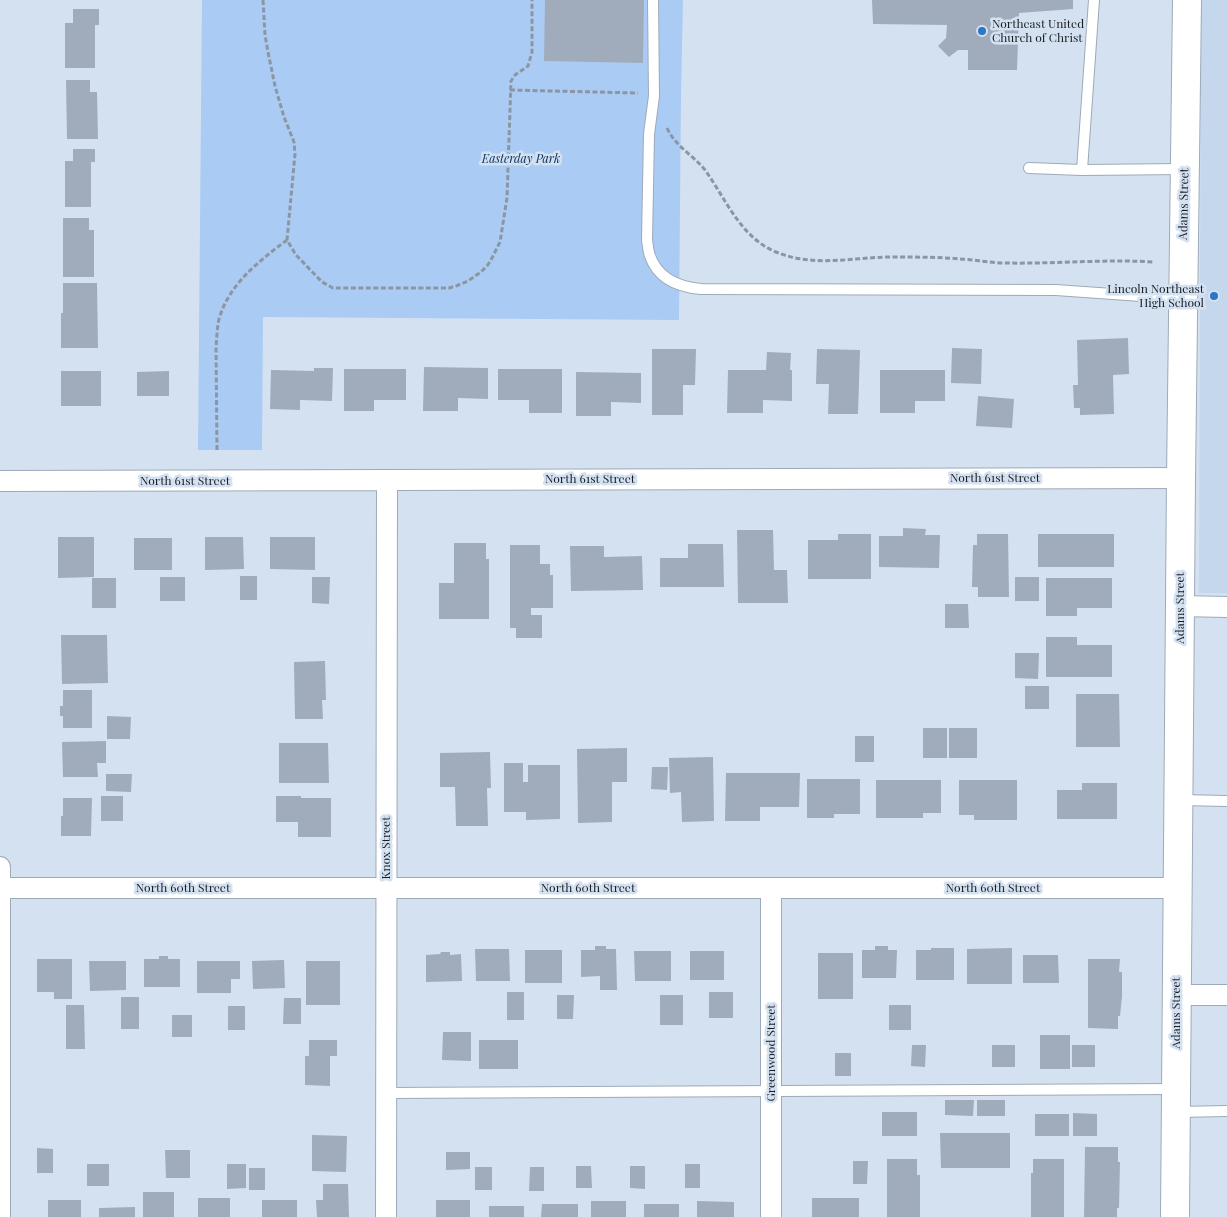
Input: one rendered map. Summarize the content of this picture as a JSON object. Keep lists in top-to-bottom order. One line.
{"streets":{"main road":["Adams Street"],"street":["North 61st Street","Knox Street","North 60th Street","Greenwood Street"]},"crossings":[["Adams Street","North 61st Street"],["Adams Street","North 60th Street"],["North 61st Street","Knox Street"],["Knox Street","North 60th Street"],["North 60th Street","Greenwood Street"]],"parks":["Easterday Park"],"places":["Northeast United Church of Christ","Lincoln Northeast High School"]}
